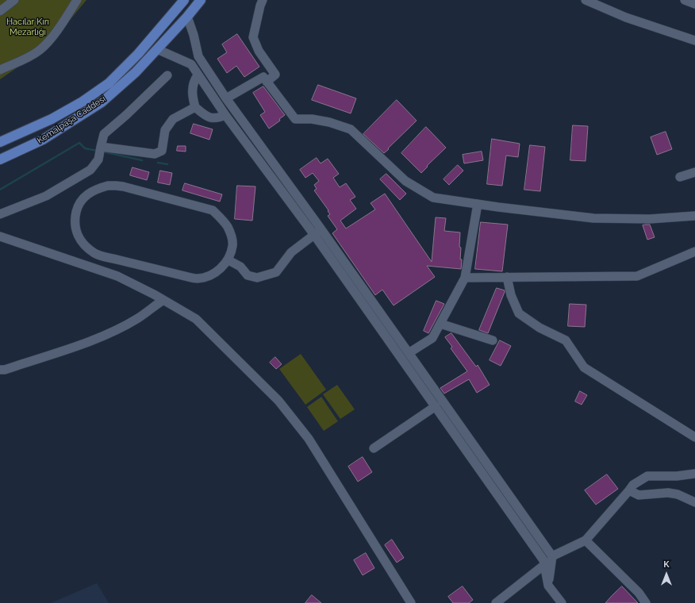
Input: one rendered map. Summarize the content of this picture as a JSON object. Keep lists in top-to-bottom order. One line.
{"streets":{"main road":["Kemalpaşa Caddesi"]},"parks":["Hacılar Kırı Mezarlığı"],"north":"top"}
